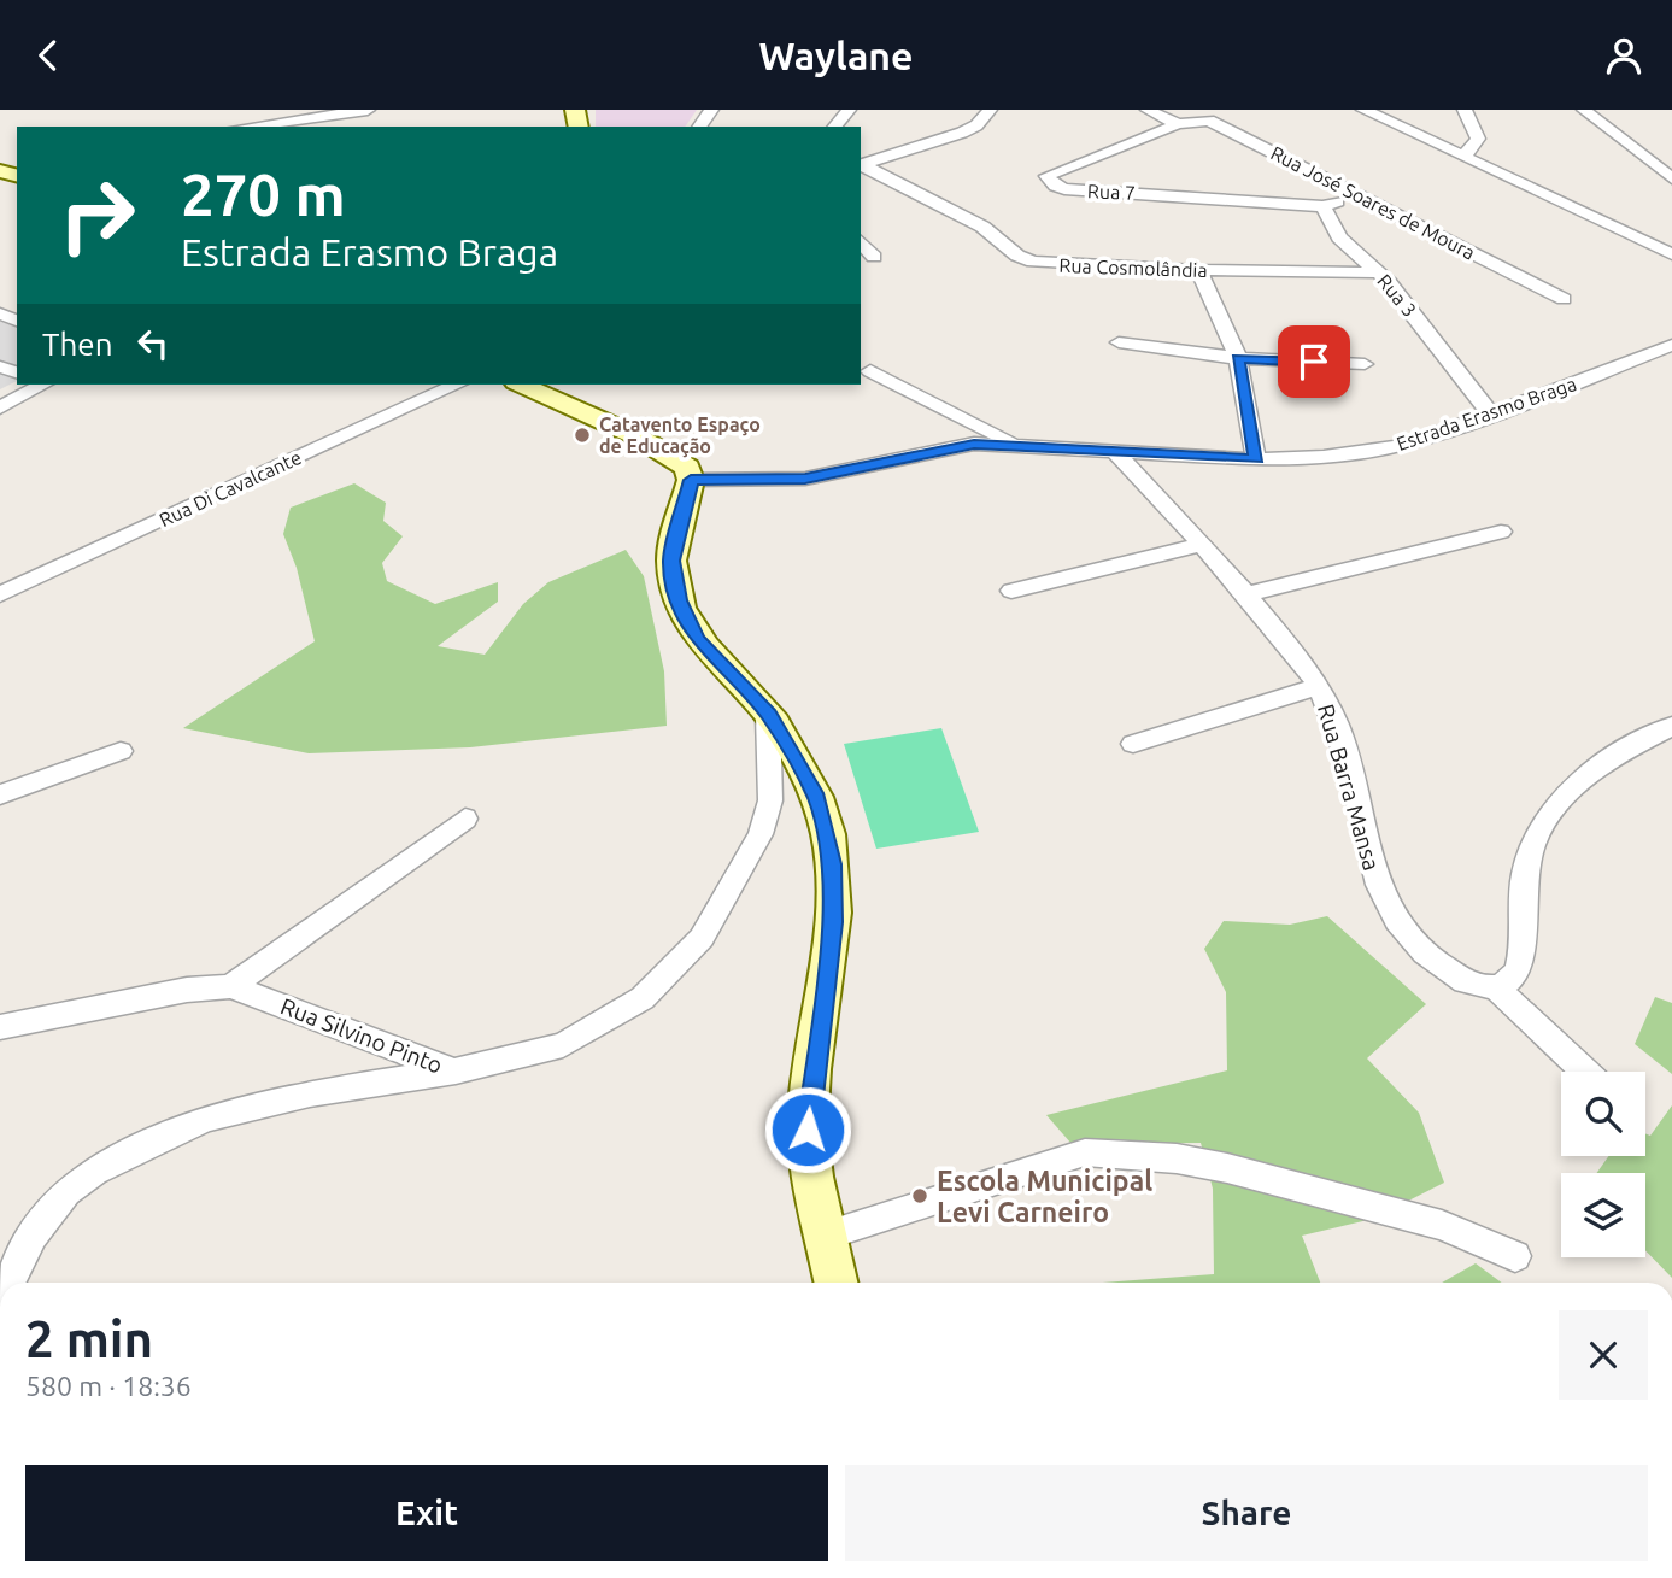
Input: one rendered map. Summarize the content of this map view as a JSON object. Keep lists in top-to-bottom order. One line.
{"streets":{"street":["Rua 7","Rua José Soares de Moura","Rua Cosmolândia","Rua 3","Estrada Erasmo Braga","Rua Di Cavalcante","Rua Barra Mansa","Rua Silvino Pinto"]},"crossings":[["Rua 7","Rua José Soares de Moura"],["Rua 7","Rua 3"],["Rua Cosmolândia","Rua 3"],["Rua 3","Estrada Erasmo Braga"],["Estrada Erasmo Braga","Rua Barra Mansa"]],"places":["Catavento Espaço de Educação","Escola Municipal Levi Carneiro"],"page":{"header":"Waylane","turn":["270 m","Estrada Erasmo Braga"],"then":"Then","heading":["2 min","580 m · 18:36"],"buttons":["Exit","Share"]}}
